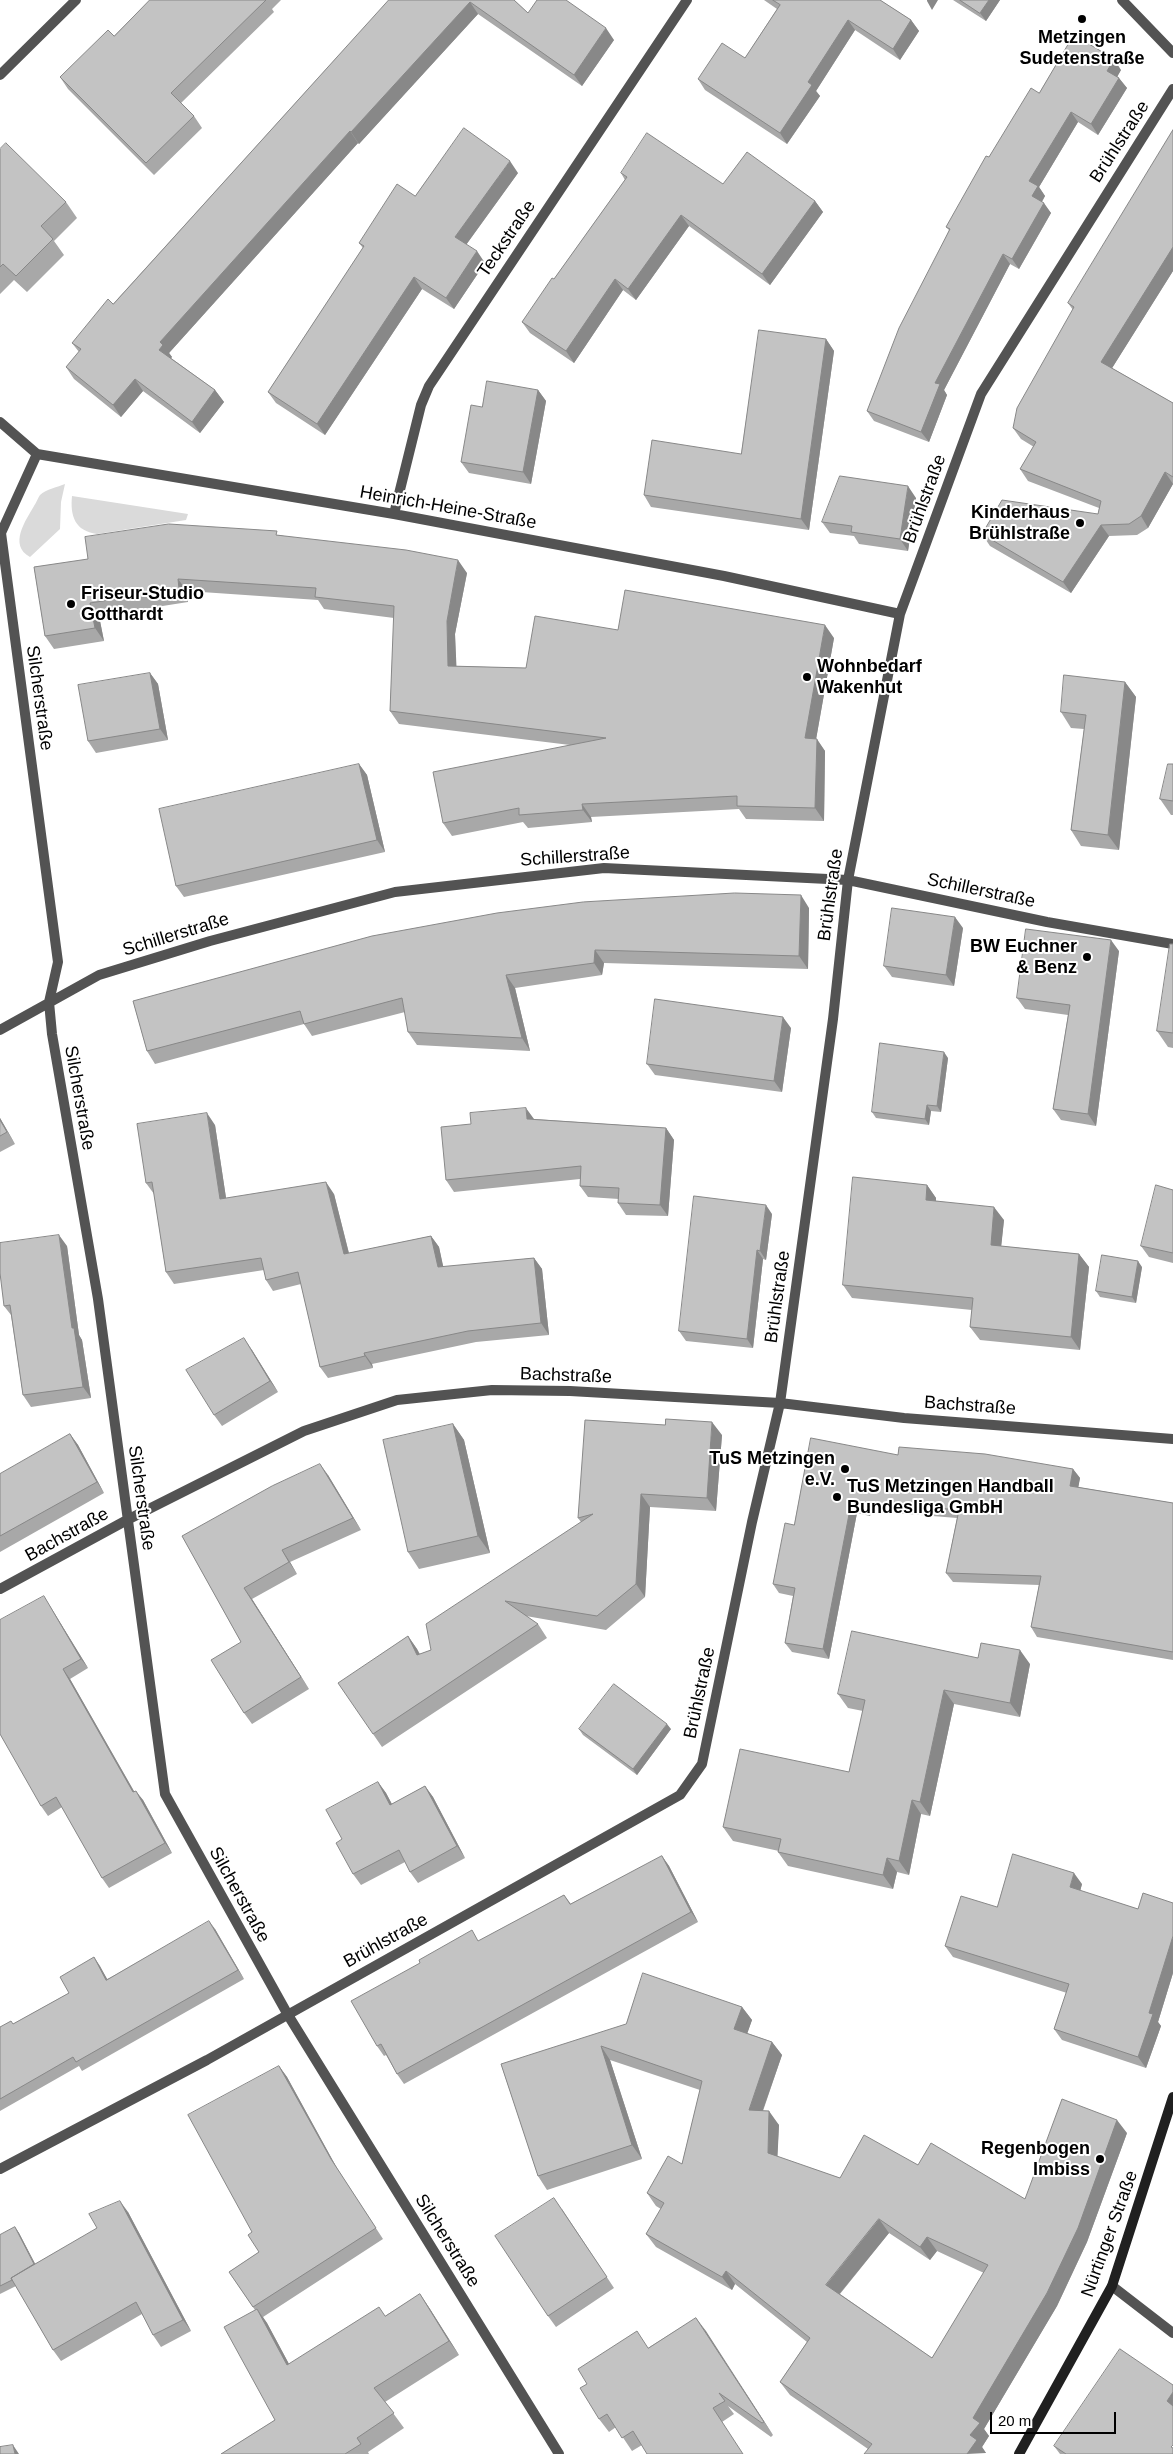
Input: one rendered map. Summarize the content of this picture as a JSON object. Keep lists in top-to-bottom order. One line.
{"streets":{"main road":["Nürtinger Straße"],"street":["Brühlstraße","Teckstraße","Heinrich-Heine-Straße","Silcherstraße","Schillerstraße","Bachstraße"]},"crossings":[["Brühlstraße","Heinrich-Heine-Straße"],["Brühlstraße","Silcherstraße"],["Brühlstraße","Schillerstraße"],["Brühlstraße","Bachstraße"],["Teckstraße","Heinrich-Heine-Straße"],["Heinrich-Heine-Straße","Silcherstraße"],["Silcherstraße","Schillerstraße"],["Silcherstraße","Bachstraße"]],"places":["Metzingen Sudetenstraße","Kinderhaus Brühlstraße","Friseur-Studio Gotthardt","Wohnbedarf Wakenhut","BW Euchner & Benz","TuS Metzingen e.V.","TuS Metzingen Handball Bundesliga GmbH","Regenbogen Imbiss"],"scale_bar":"20 m"}
